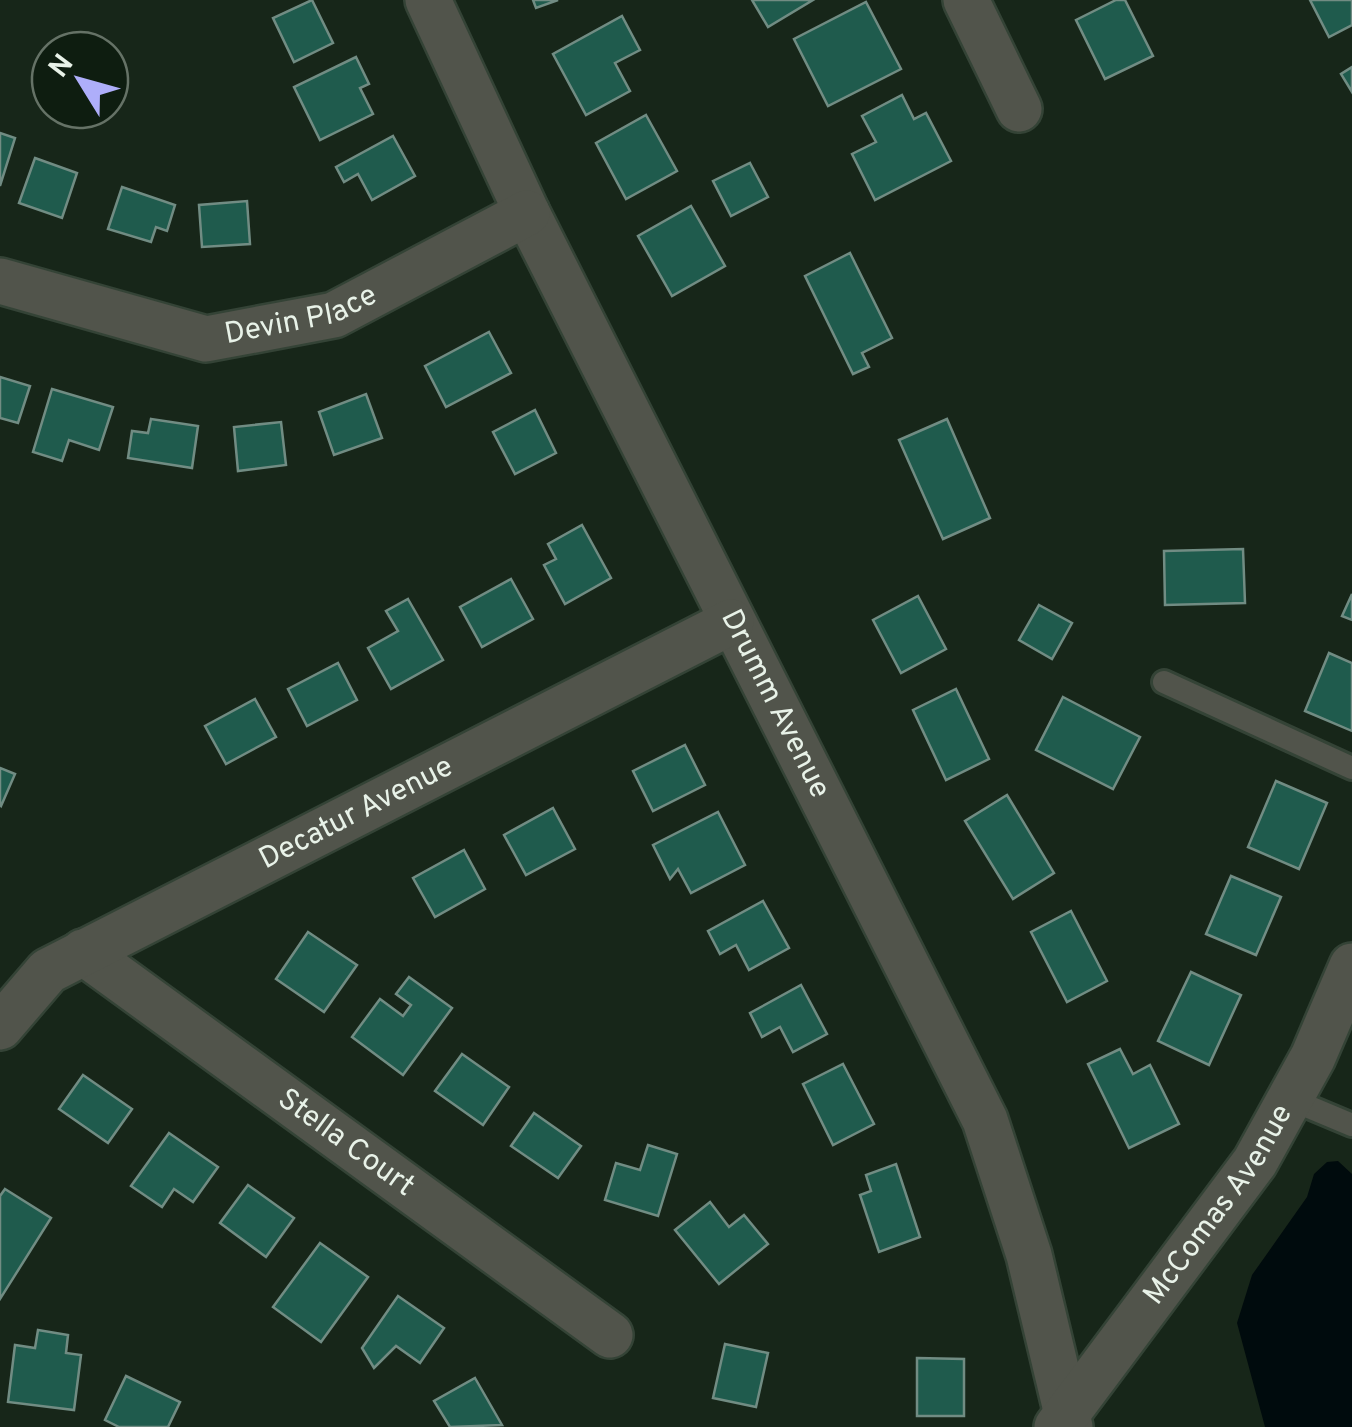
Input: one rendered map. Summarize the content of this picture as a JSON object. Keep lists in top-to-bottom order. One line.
{"streets":{"street":["Devin Place","Drumm Avenue","Decatur Avenue","Stella Court","McComas Avenue"]},"crossings":[["Devin Place","Drumm Avenue"],["Drumm Avenue","Decatur Avenue"],["Drumm Avenue","McComas Avenue"],["Decatur Avenue","Stella Court"]],"north":"top left"}
